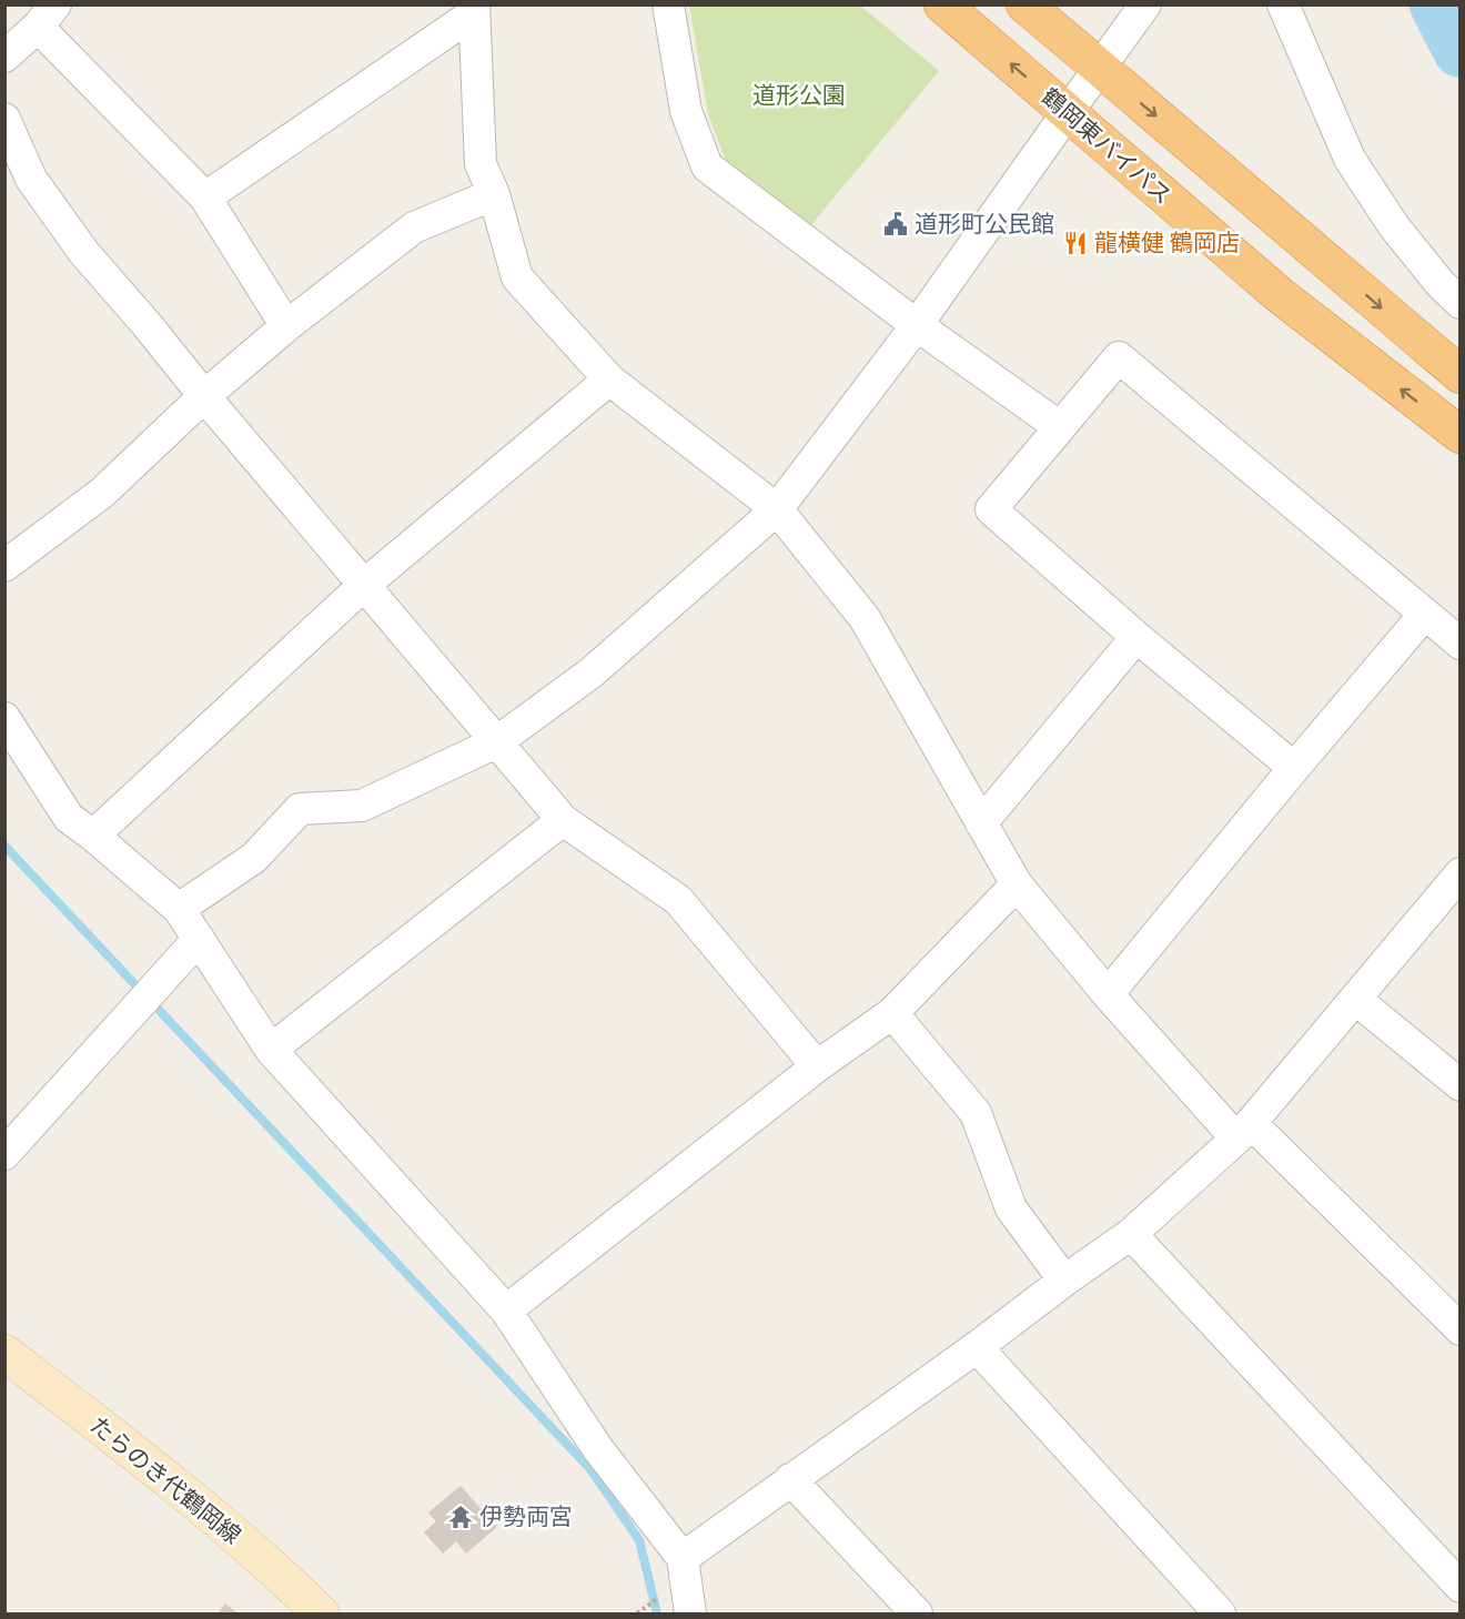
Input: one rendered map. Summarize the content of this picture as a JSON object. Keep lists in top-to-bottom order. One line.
{"streets":{"highway":["鶴岡東バイパス"],"main road":["たらのき代鶴岡線"]},"parks":["道形公園"],"places":{"public building":["道形町公民館"],"restaurant":["龍横健 鶴岡店"],"temple":["伊勢両宮"]}}
